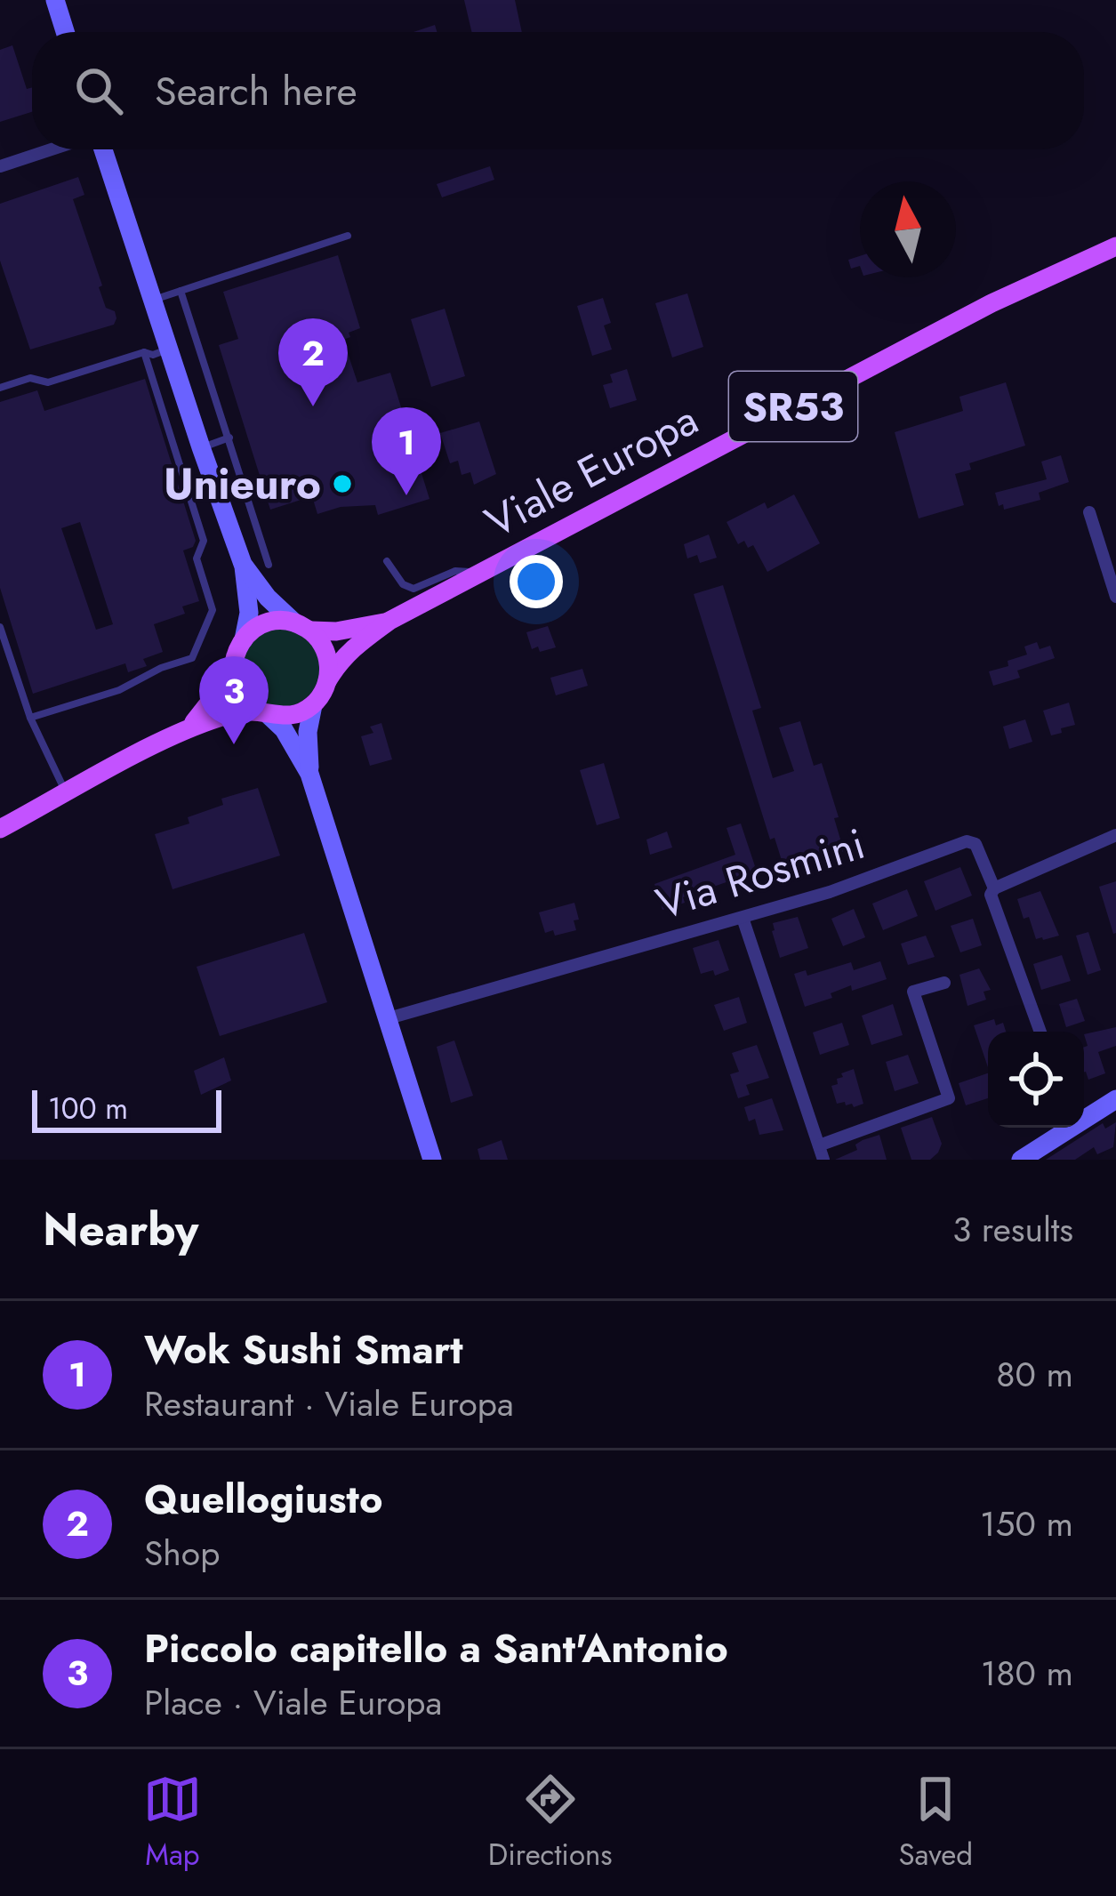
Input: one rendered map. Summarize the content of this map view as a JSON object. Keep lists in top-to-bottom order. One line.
{"streets":{"main road":["SR53","Viale Europa"],"street":["Via Rosmini"]},"places":["Unieuro"],"scale_bar":"100 m","north":"top","page":{"search":"Search here","pins":["2","1","3"],"scale":"100 m","heading":["Nearby","3 results"],"list":[{"mark":"1","name":"Wok Sushi Smart","note":"Restaurant · Viale Europa","value":"80 m"},{"mark":"2","name":"Quellogiusto","note":"Shop","value":"150 m"},{"mark":"3","name":"Piccolo capitello a Sant'Antonio","note":"Place · Viale Europa","value":"180 m"}],"nav":["Map","Directions","Saved"]}}
